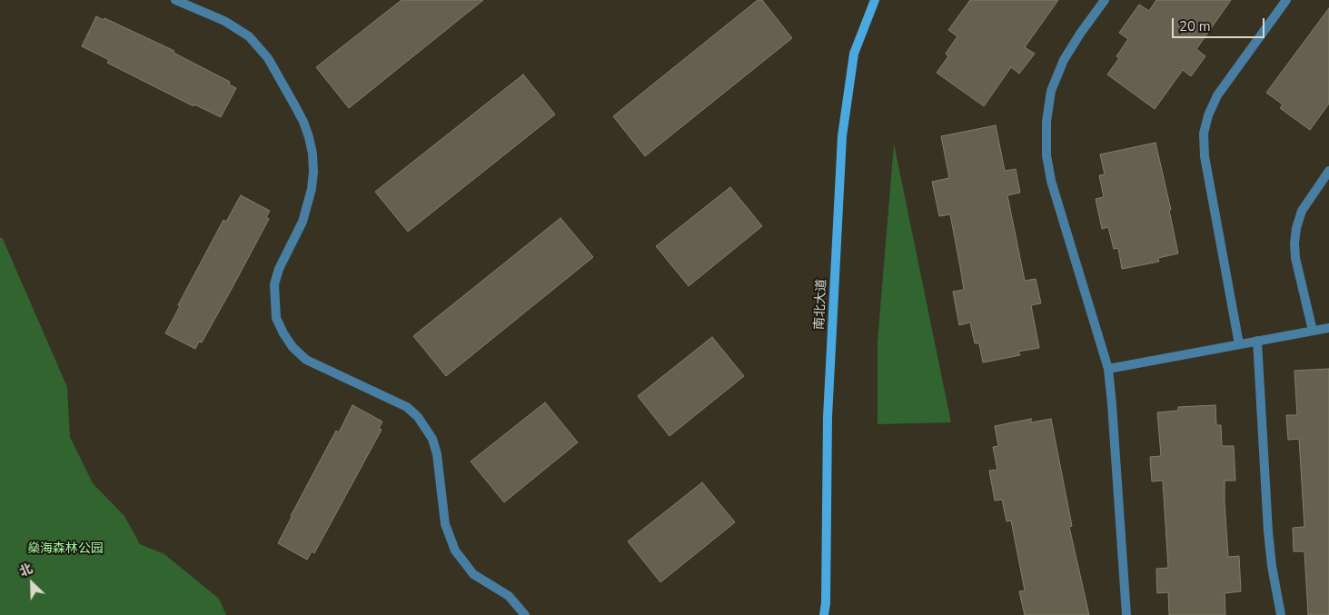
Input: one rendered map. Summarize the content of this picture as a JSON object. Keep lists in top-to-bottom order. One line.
{"streets":{"street":["南北大道"]},"parks":["燊海森林公园"],"scale_bar":"20 m","north":"top left"}
